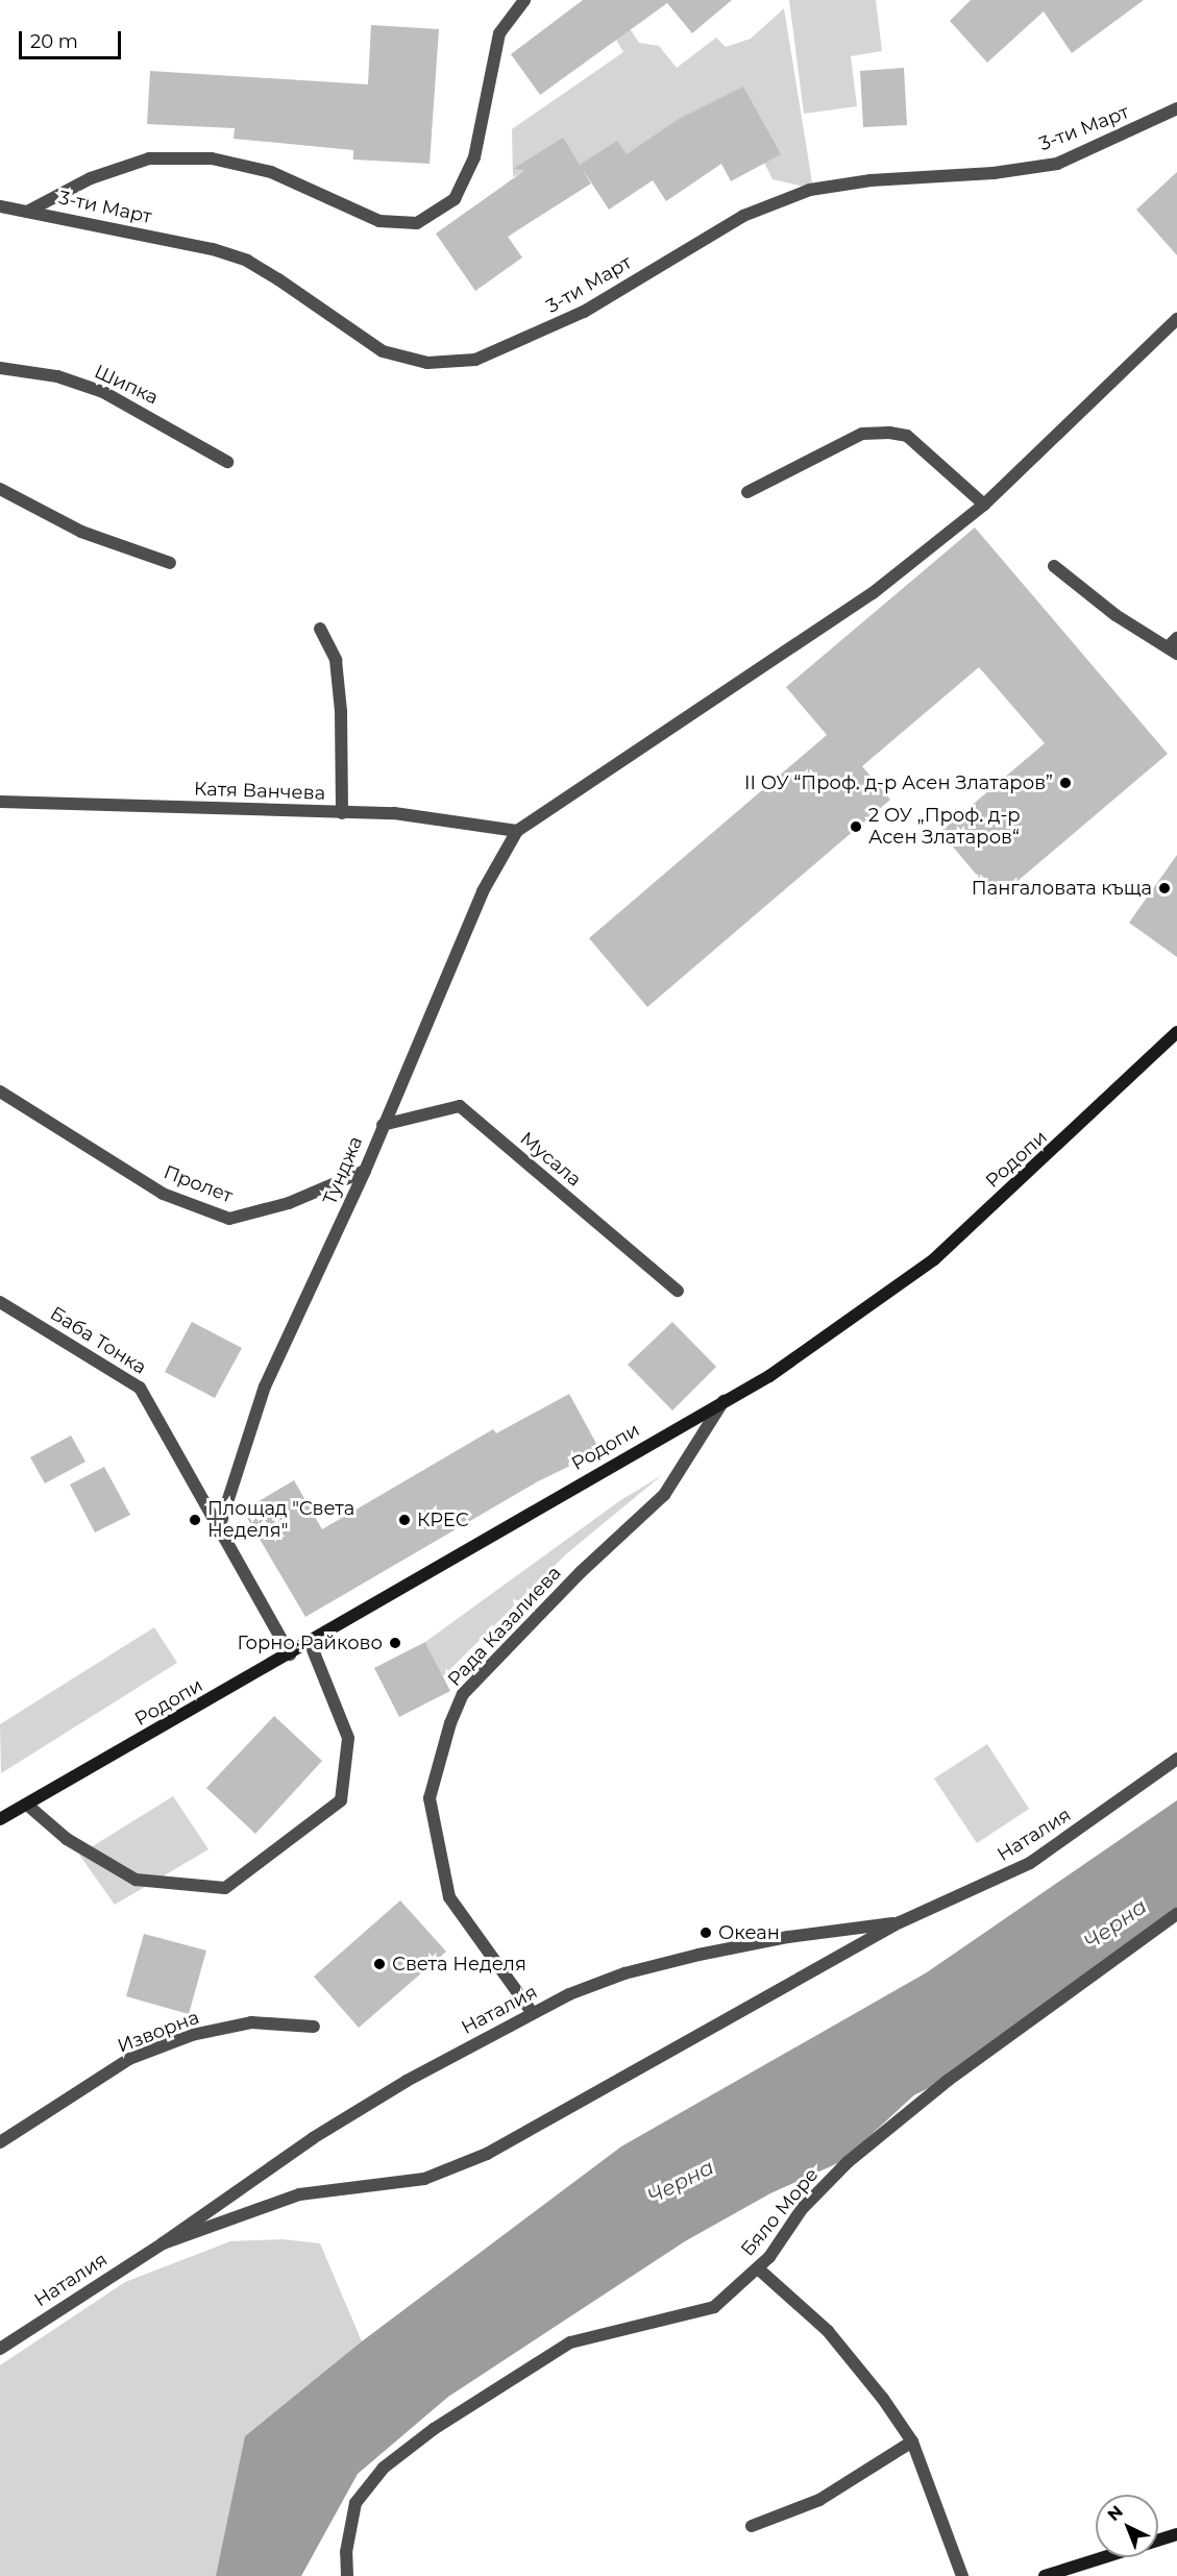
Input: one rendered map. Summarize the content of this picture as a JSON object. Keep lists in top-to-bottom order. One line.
{"streets":{"street":["3-ти Март","Шипка","Катя Ванчева","Мусала","Родопи","Тунджа","Пролет","Баба Тонка","Рада Казалиева","Наталия","Изворна","Бяло Море"]},"crossings":[["Катя Ванчева","Тунджа"],["Мусала","Тунджа"],["Родопи","Баба Тонка"],["Родопи","Рада Казалиева"],["Тунджа","Пролет"],["Тунджа","Баба Тонка"],["Рада Казалиева","Наталия"]],"water":["Черна"],"places":["II ОУ “Проф. д-р Асен Златаров”","2 ОУ „Проф. д-р Асен Златаров“","Пангаловата къща","Площад \"Света Неделя\"","КРЕС","Горно Райково","Океан","Света Неделя"],"scale_bar":"20 m","north":"top left"}
